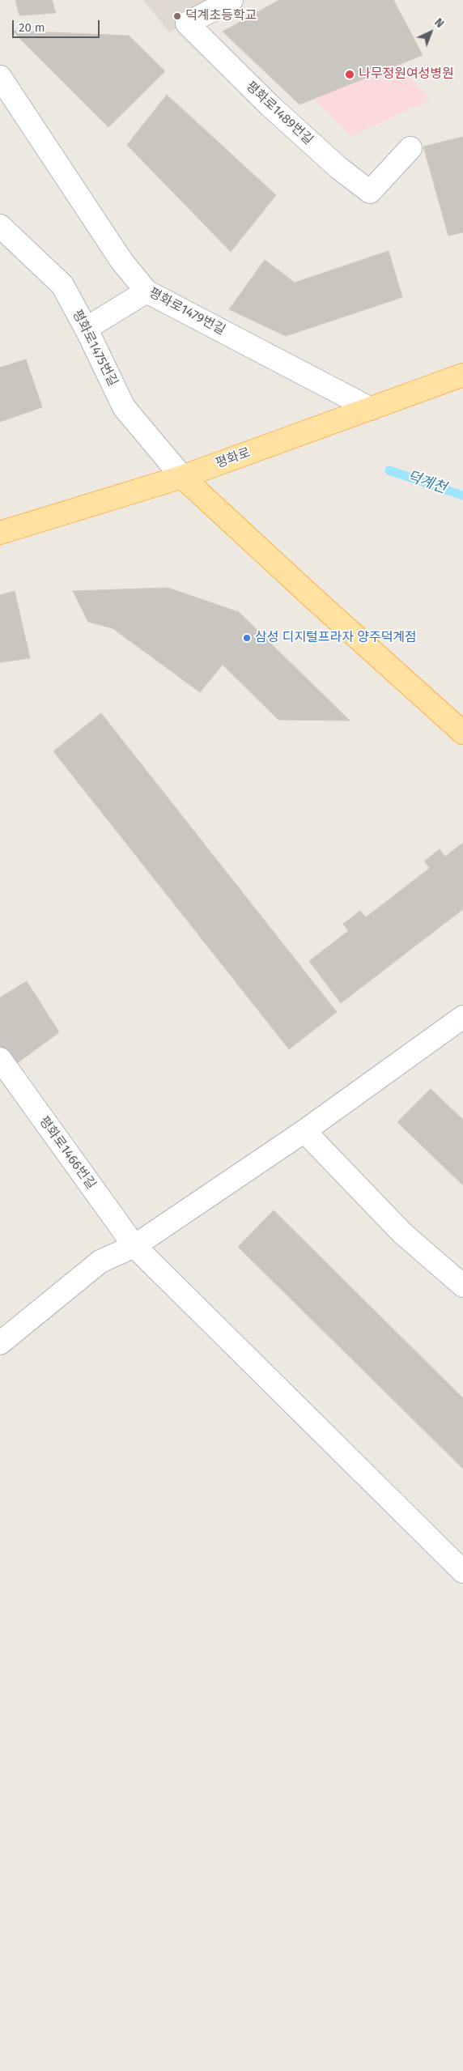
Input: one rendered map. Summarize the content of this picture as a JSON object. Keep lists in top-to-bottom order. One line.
{"streets":{"main road":["평화로"],"street":["평화로1489번길","평화로1479번길","평화로1475번길","평화로1466번길"]},"crossings":[["평화로1479번길","평화로"],["평화로1475번길","평화로"]],"water":["덕계천"],"places":["덕계초등학교","나무정원여성병원","삼성 디지털프라자 양주덕계점"],"scale_bar":"20 m","north":"top right"}
